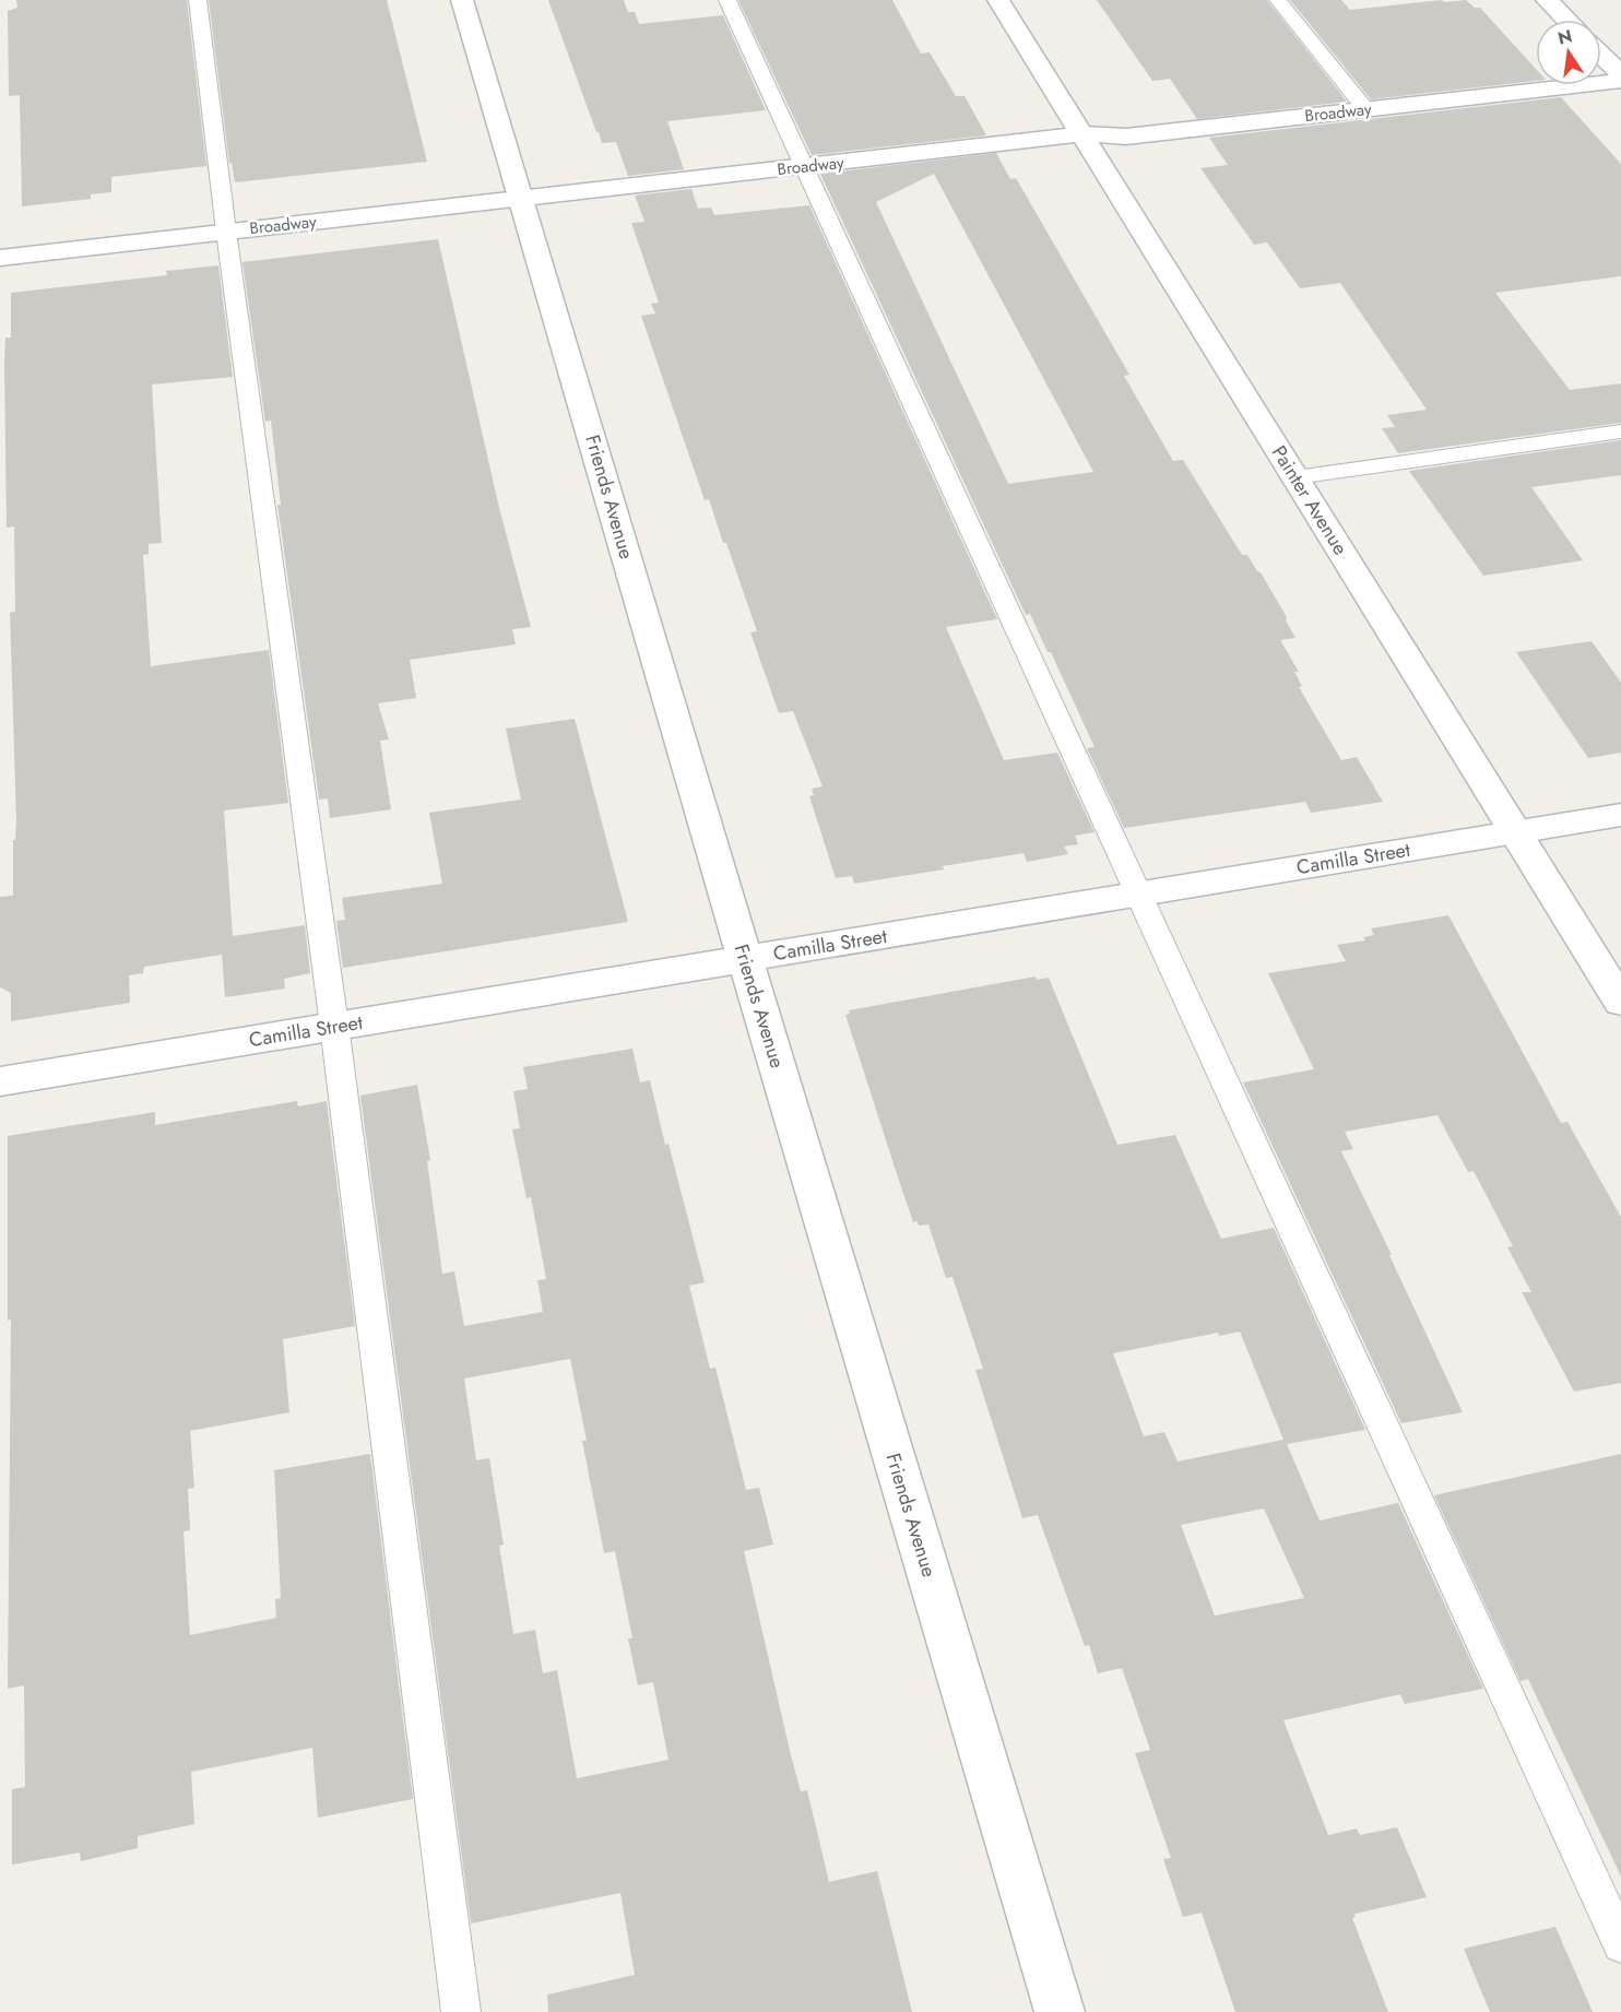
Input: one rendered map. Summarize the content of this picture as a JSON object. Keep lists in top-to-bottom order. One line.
{"streets":{"street":["Broadway","Friends Avenue","Painter Avenue","Camilla Street"]},"crossings":[["Broadway","Friends Avenue"],["Broadway","Painter Avenue"],["Friends Avenue","Camilla Street"],["Painter Avenue","Camilla Street"]],"north":"top"}
